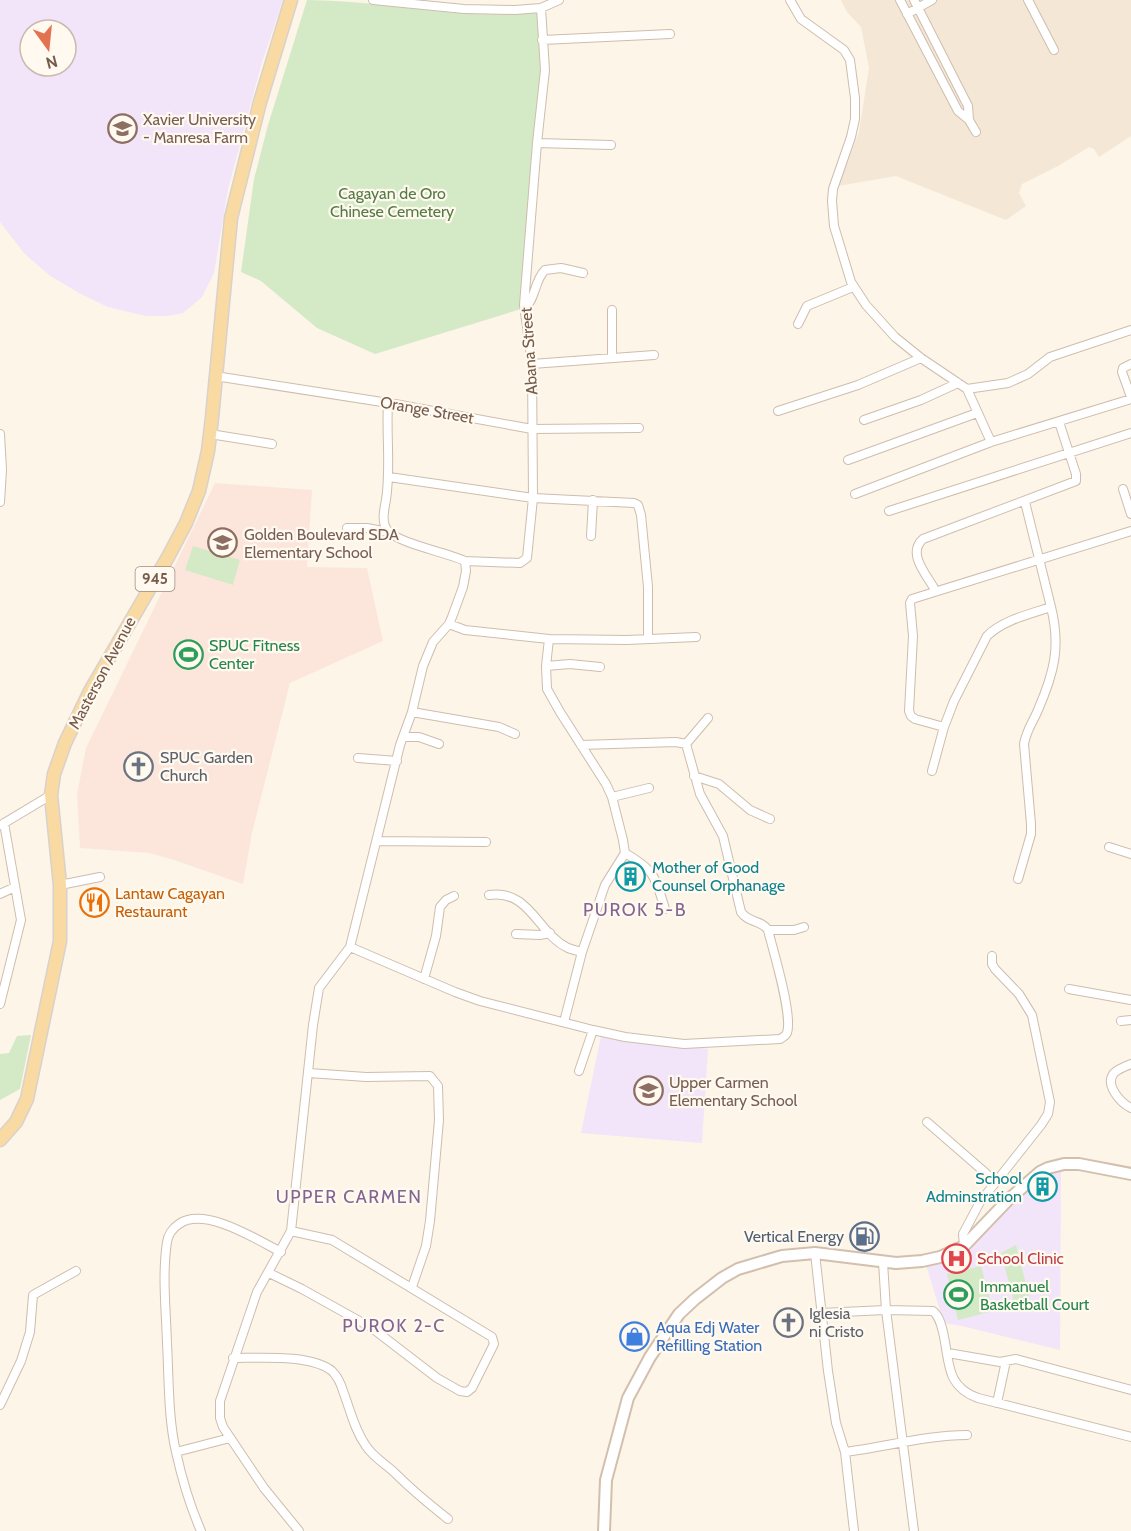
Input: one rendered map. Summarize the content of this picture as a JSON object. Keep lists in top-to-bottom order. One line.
{"streets":{"main road":["945","Masterson Avenue"],"street":["Abana Street","Orange Street"]},"crossings":[["Abana Street","Orange Street"],["Orange Street","Masterson Avenue"]],"districts":["PUROK 5-B","UPPER CARMEN","PUROK 2-C"],"parks":["Cagayan de Oro Chinese Cemetery"],"places":{"school or university":["Xavier University - Manresa Farm","Golden Boulevard SDA Elementary School","Upper Carmen Elementary School"],"sports":["SPUC Fitness Center","Immanuel Basketball Court"],"church":["SPUC Garden Church","Iglesia ni Cristo"],"building":["Mother of Good Counsel Orphanage","School Adminstration"],"restaurant":["Lantaw Cagayan Restaurant"],"fuel station":["Vertical Energy"],"hospital":["School Clinic"],"shop":["Aqua Edj Water Refilling Station"]},"north":"bottom"}
